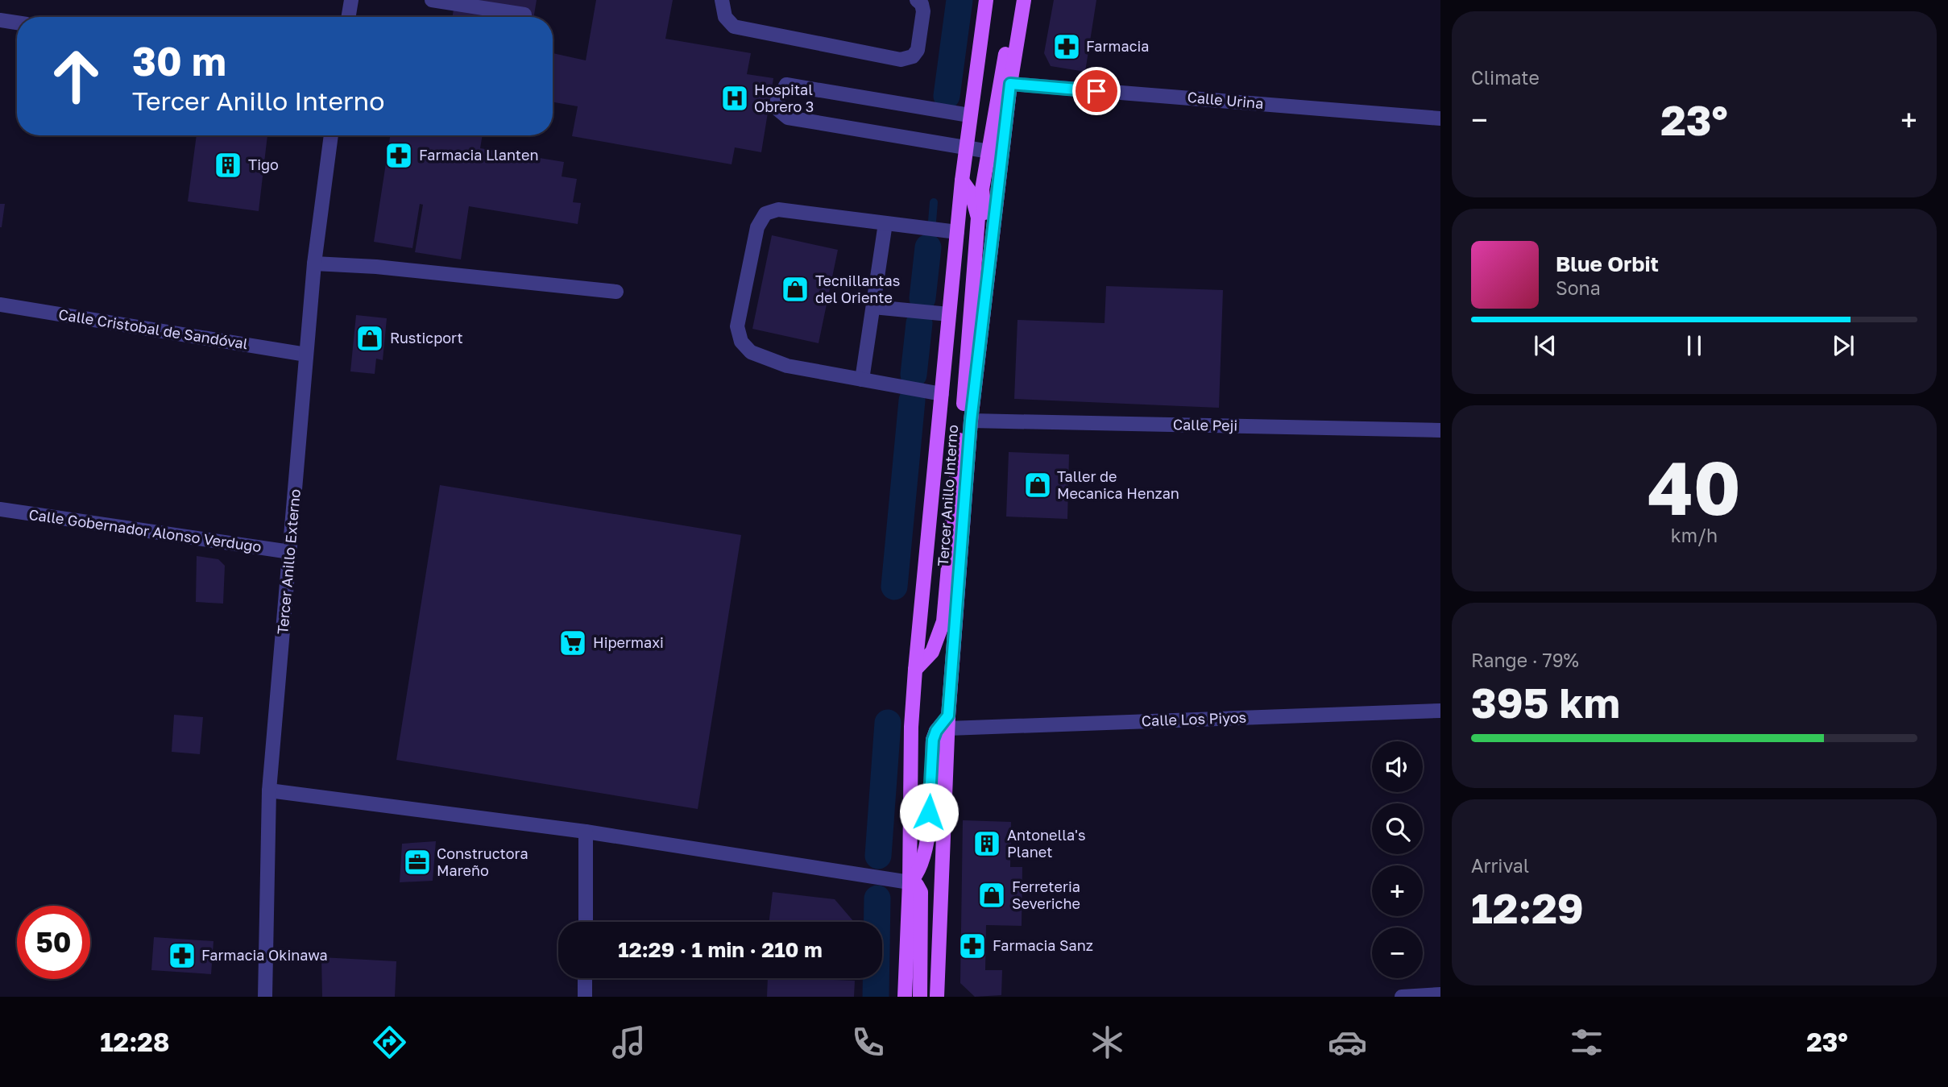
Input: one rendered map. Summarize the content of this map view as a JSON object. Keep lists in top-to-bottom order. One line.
{"streets":{"main road":["Tercer Anillo Interno"],"street":["Calle Urina","Calle Cristobal de Sandóval","Calle Peji","Calle Gobernador Alonso Verdugo","Tercer Anillo Externo","Calle Los Piyos"]},"crossings":[["Calle Urina","Tercer Anillo Interno"],["Calle Cristobal de Sandóval","Tercer Anillo Externo"],["Calle Peji","Tercer Anillo Interno"],["Tercer Anillo Interno","Calle Los Piyos"],["Calle Gobernador Alonso Verdugo","Tercer Anillo Externo"]],"places":{"pharmacy":["Farmacia","Farmacia Llanten","Farmacia Sanz","Farmacia Okinawa"],"hospital":["Hospital Obrero 3"],"building":["Tigo","Antonella's Planet"],"shop":["Tecnillantas del Oriente","Rusticport","Taller de Mecanica Henzan","Ferreteria Severiche"],"supermarket":["Hipermaxi"],"office":["Constructora Mareño"]},"page":{"tile":["Climate",["40","km/h"],["Range · 79%","395 km"],["Arrival","12:29"]],"turn":["30 m","Tercer Anillo Interno"],"heat":["−","23°","+"],"song":["Blue Orbit","Sona"],"map_buttons":["+","−"],"limit":"50","trip":"12:29 · 1 min · 210 m","tabs":["12:28","23°"]}}
